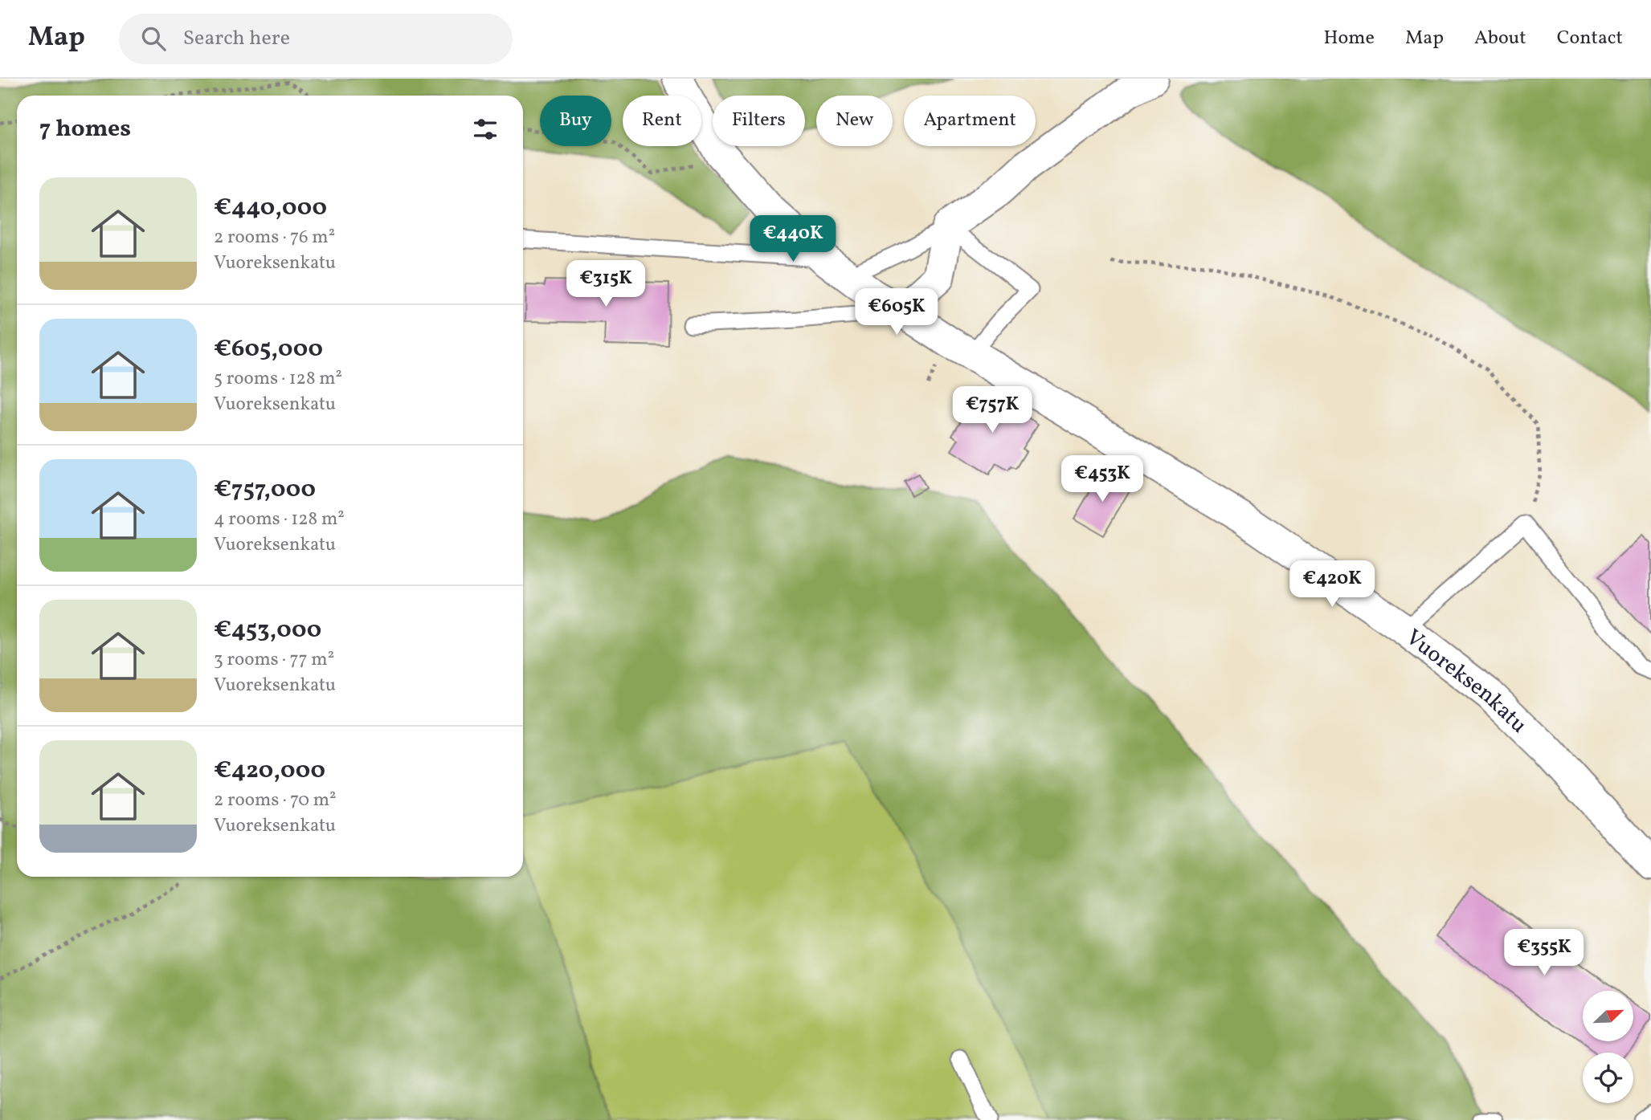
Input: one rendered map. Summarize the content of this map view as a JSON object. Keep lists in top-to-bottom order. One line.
{"streets":{"street":["Vuoreksenkatu"]},"north":"top right","page":{"header":"Map","search":"Search here","nav":["Home","Map","About","Contact"],"chip":["Buy","Rent","Filters","New","Apartment"],"heading":"7 homes","list":[{"name":"€440,000","note":"2 rooms · 76 m² · Vuoreksenkatu"},{"name":"€605,000","note":"5 rooms · 128 m² · Vuoreksenkatu"},{"name":"€757,000","note":"4 rooms · 128 m² · Vuoreksenkatu"},{"name":"€453,000","note":"3 rooms · 77 m² · Vuoreksenkatu"},{"name":"€420,000","note":"2 rooms · 70 m² · Vuoreksenkatu"}],"price":["€440K","€315K","€605K","€757K","€453K","€420K","€355K"]}}
